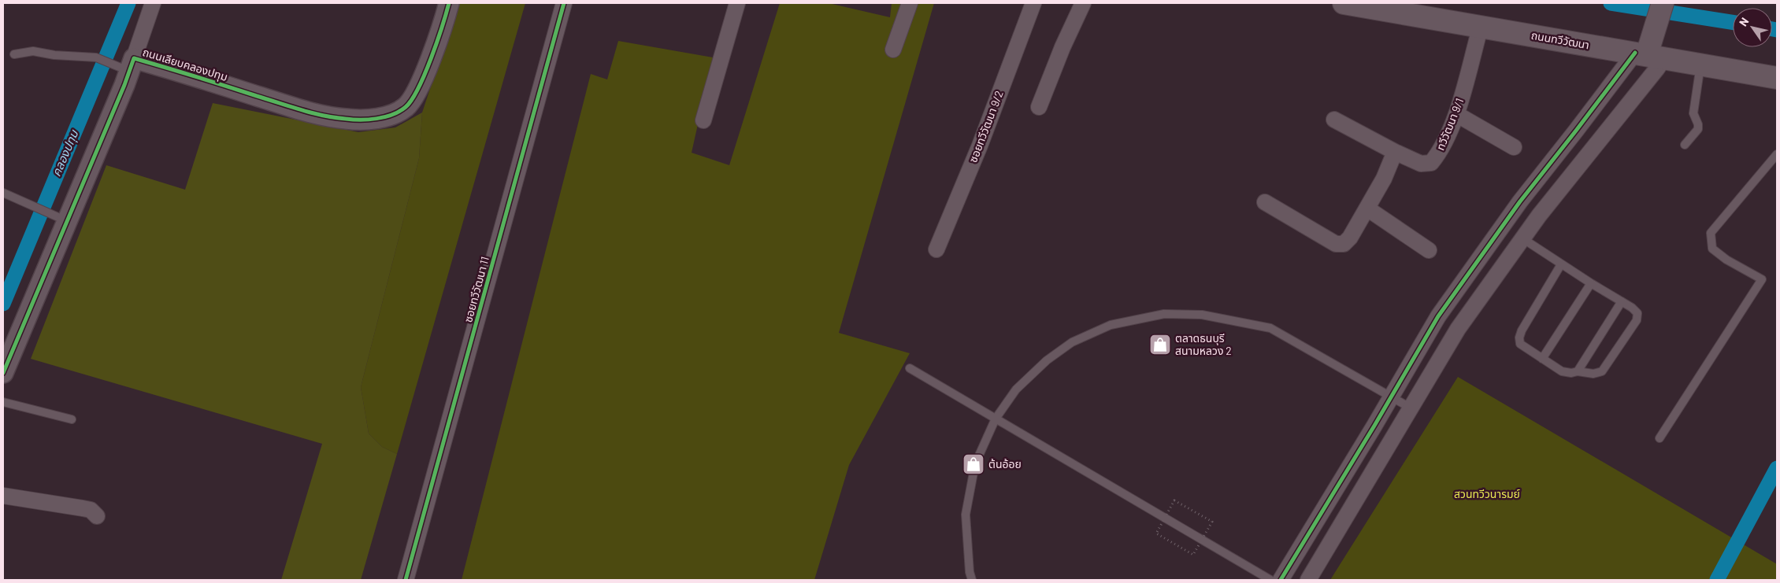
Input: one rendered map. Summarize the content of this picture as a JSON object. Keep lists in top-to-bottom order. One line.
{"streets":{"main road":["ถนนทวีวัฒนา"],"street":["ถนนเลียบคลองปทุม","ทวีวัฒนา 9/1","ซอยทวีวัฒนา 9/2","ซอยทวีวัฒนา 11"]},"crossings":[["ถนนทวีวัฒนา","ทวีวัฒนา 9/1"]],"water":["คลองปทุม"],"parks":["สวนทวีวนารมย์"],"places":{"shop":["ตลาดธนบุรี สนามหลวง 2","ต้นอ้อย"]},"north":"top left"}
